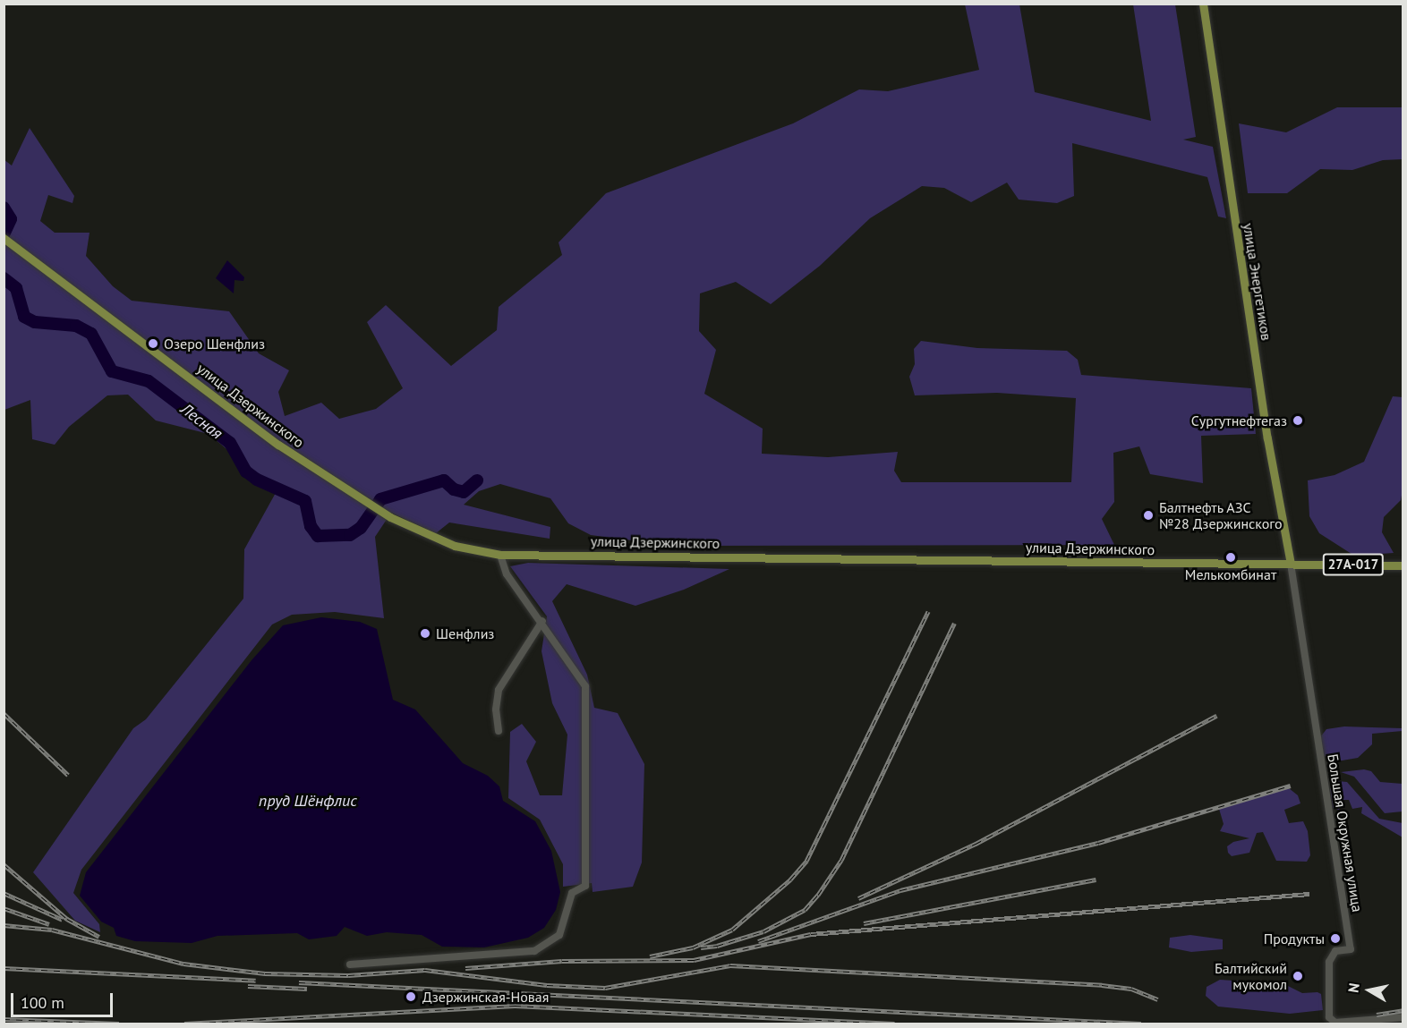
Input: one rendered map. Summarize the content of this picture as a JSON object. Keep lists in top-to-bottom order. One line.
{"streets":{"main road":["улица Энергетиков","улица Дзержинского","27А-017"],"street":["Большая Окружная улица"]},"crossings":[["улица Энергетиков","улица Дзержинского"],["улица Энергетиков","Большая Окружная улица"],["улица Дзержинского","Большая Окружная улица"]],"water":["Лесная","пруд Шёнфлис"],"places":["Озеро Шенфлиз","Сургутнефтегаз","Балтнефть АЗС №28 Дзержинского","Мелькомбинат","Шенфлиз","Продукты","Балтийский мукомол","Дзержинская-Новая"],"scale_bar":"100 m","north":"left"}
